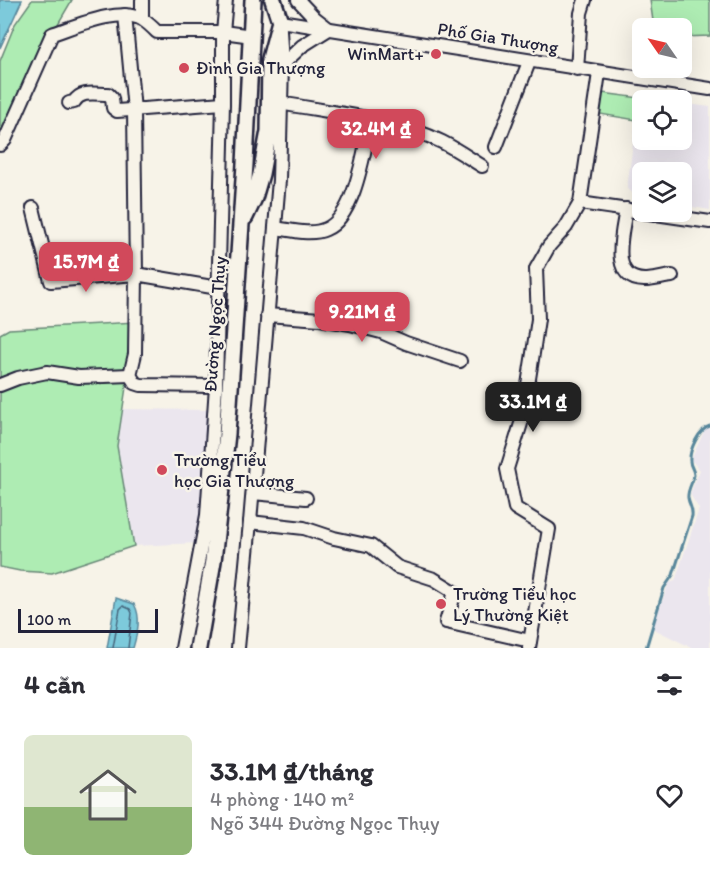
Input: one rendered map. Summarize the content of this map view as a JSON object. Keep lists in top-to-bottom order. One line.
{"streets":{"main road":["Đường Ngọc Thụy"],"street":["Phố Gia Thượng"]},"places":["WinMart+","Đình Gia Thượng","Trường Tiểu học Gia Thượng","Trường Tiểu học Lý Thường Kiệt"],"scale_bar":"100 m","north":"top left","page":{"price":["32.4M ₫","15.7M ₫","9.21M ₫","33.1M ₫"],"scale":"100 m","heading":"4 căn","list":[{"name":"33.1M ₫/tháng","note":"4 phòng · 140 m² · Ngõ 344 Đường Ngọc Thụy"}]}}
